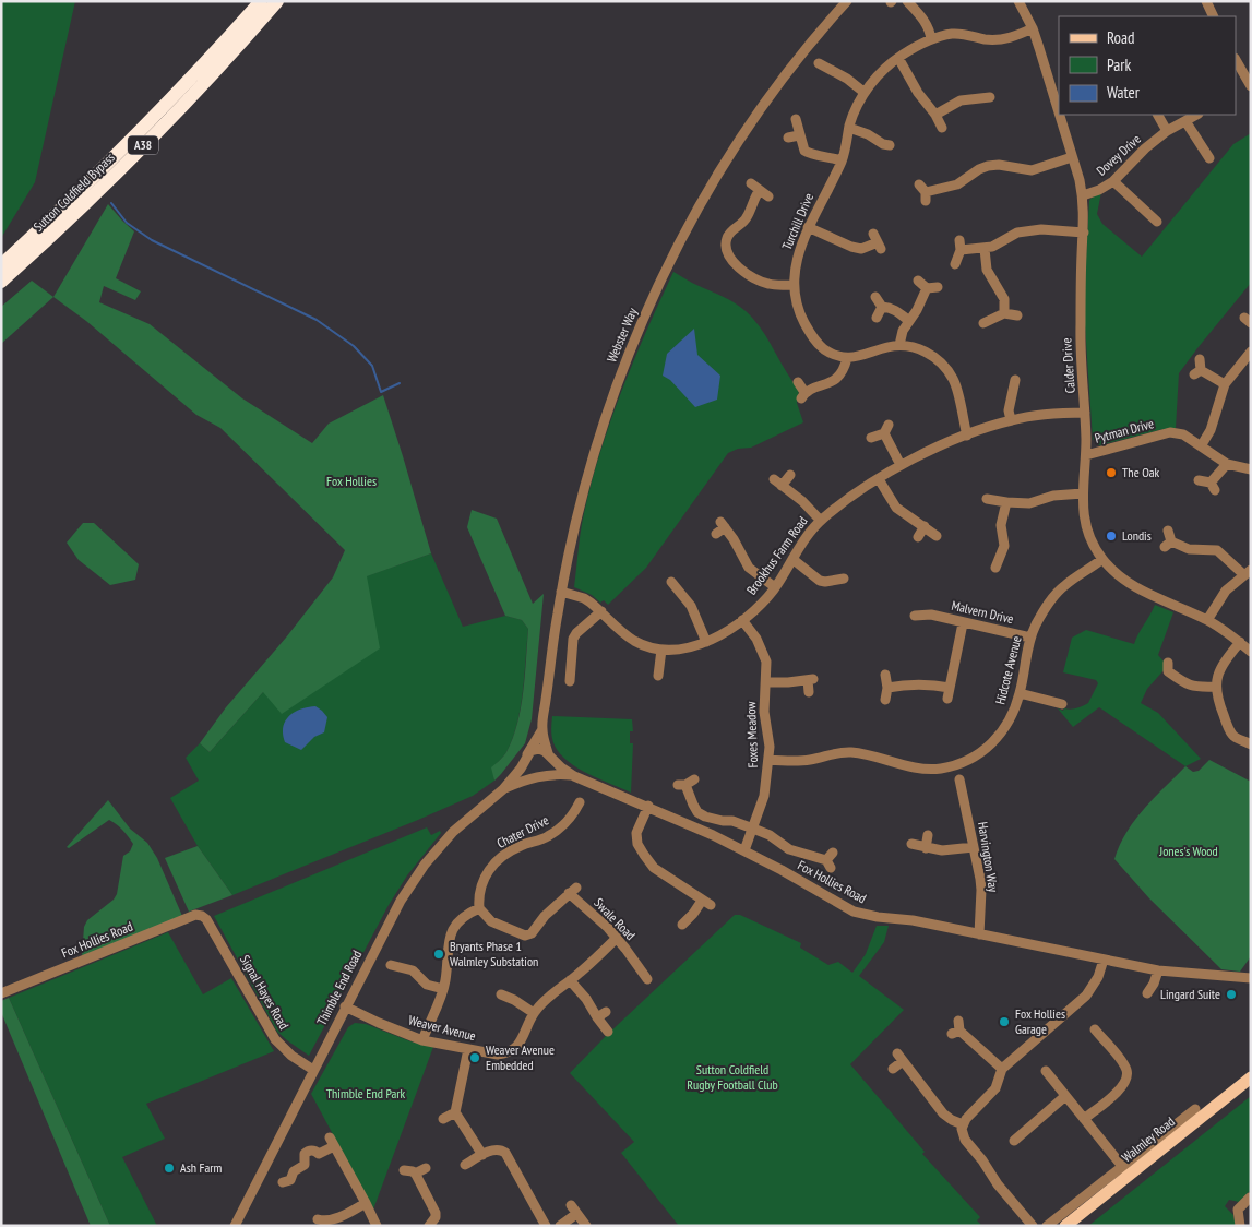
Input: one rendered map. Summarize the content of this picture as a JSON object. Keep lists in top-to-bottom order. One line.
{"streets":{"highway":["A38","Sutton Coldfield Bypass"],"main road":["Walmley Road"],"street":["Dovey Drive","Turchill Drive","Webster Way","Calder Drive","Pytman Drive","Brookhus Farm Road","Malvern Drive","Hidcote Avenue","Foxes Meadow","Chater Drive","Harvington Way","Fox Hollies Road","Swale Road","Thimble End Road","Signal Hayes Road","Weaver Avenue"]},"crossings":[["Dovey Drive","Calder Drive"],["Turchill Drive","Calder Drive"],["Webster Way","Brookhus Farm Road"],["Webster Way","Fox Hollies Road"],["Webster Way","Thimble End Road"],["Calder Drive","Pytman Drive"],["Calder Drive","Brookhus Farm Road"],["Calder Drive","Hidcote Avenue"],["Brookhus Farm Road","Foxes Meadow"],["Malvern Drive","Hidcote Avenue"],["Hidcote Avenue","Foxes Meadow"],["Foxes Meadow","Fox Hollies Road"],["Chater Drive","Swale Road"],["Harvington Way","Fox Hollies Road"],["Fox Hollies Road","Thimble End Road"],["Fox Hollies Road","Signal Hayes Road"],["Swale Road","Weaver Avenue"],["Thimble End Road","Signal Hayes Road"],["Thimble End Road","Weaver Avenue"]],"parks":["Fox Hollies","Jones's Wood","Sutton Coldfield Rugby Football Club","Thimble End Park"],"places":["The Oak","Londis","Bryants Phase 1 Walmley Substation","Lingard Suite","Fox Hollies Garage","Weaver Avenue Embedded","Ash Farm"],"legend":["Road","Park","Water"]}
